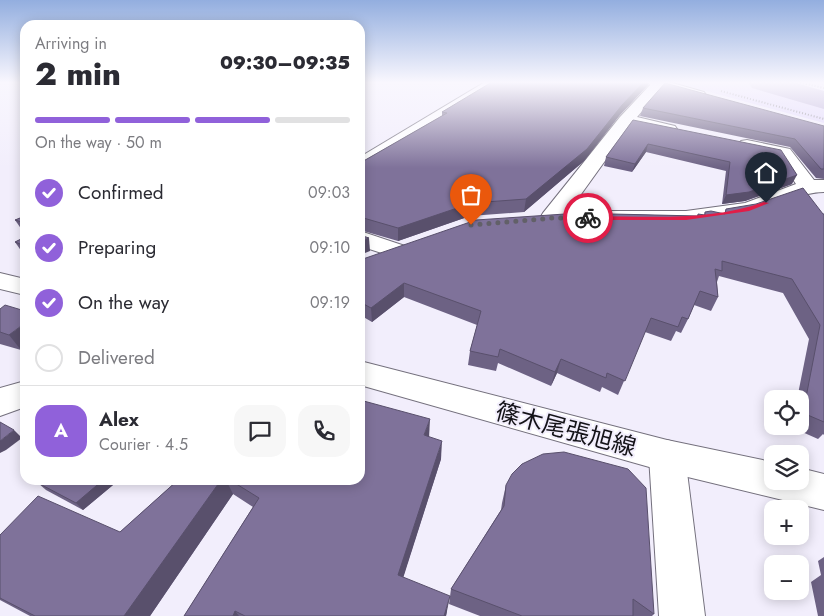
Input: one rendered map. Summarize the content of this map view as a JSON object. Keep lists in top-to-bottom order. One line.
{"streets":{"street":["篠木尾張旭線"]},"page":{"heading":["2 min","Arriving in","09:30–09:35"],"panel":["Alex","Courier · 4.5"],"bar":"On the way · 50 m","list":[["Confirmed","09:03"],["Preparing","09:10"],["On the way","09:19"],"Delivered"],"map_buttons":["+","−"],"round":"A"}}
